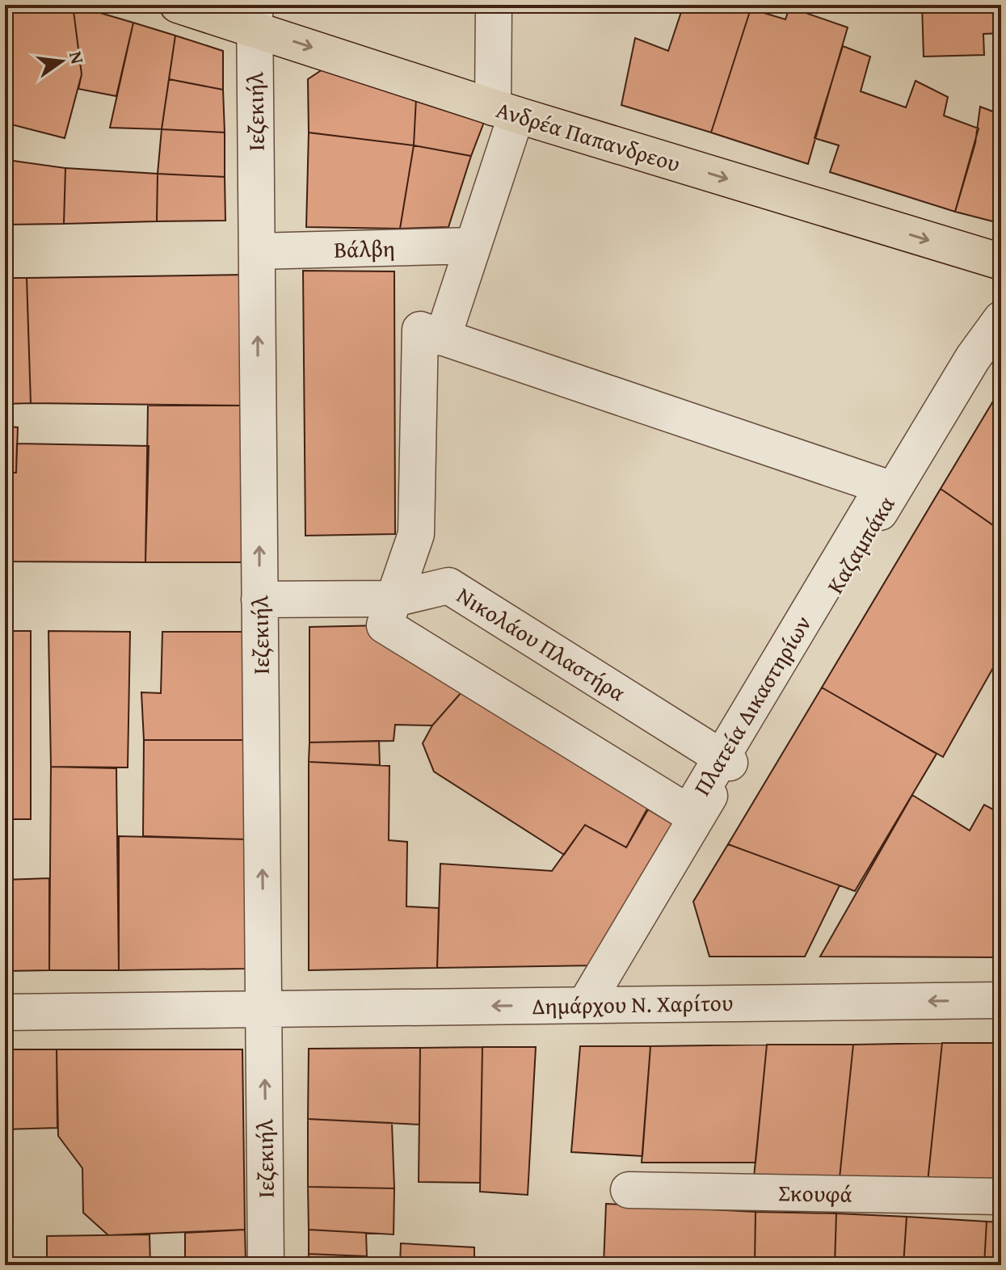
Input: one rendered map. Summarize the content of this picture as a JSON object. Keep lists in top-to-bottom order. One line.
{"streets":{"main road":["Ανδρέα Παπανδρεου"],"street":["Ιεζεκιήλ","Βάλβη","Καζαμπάκα","Νικολάου Πλαστήρα","Πλατεία Δικαστηρίων","Δημάρχου Ν. Χαρίτου","Σκουφά"]},"crossings":[["Ιεζεκιήλ","Ανδρέα Παπανδρεου"],["Ιεζεκιήλ","Βάλβη"],["Ιεζεκιήλ","Νικολάου Πλαστήρα"],["Ιεζεκιήλ","Δημάρχου Ν. Χαρίτου"],["Καζαμπάκα","Νικολάου Πλαστήρα"],["Καζαμπάκα","Πλατεία Δικαστηρίων"],["Καζαμπάκα","Δημάρχου Ν. Χαρίτου"],["Νικολάου Πλαστήρα","Πλατεία Δικαστηρίων"]],"one_way":["Ιεζεκιήλ","Ανδρέα Παπανδρεου","Δημάρχου Ν. Χαρίτου"],"north":"right"}
